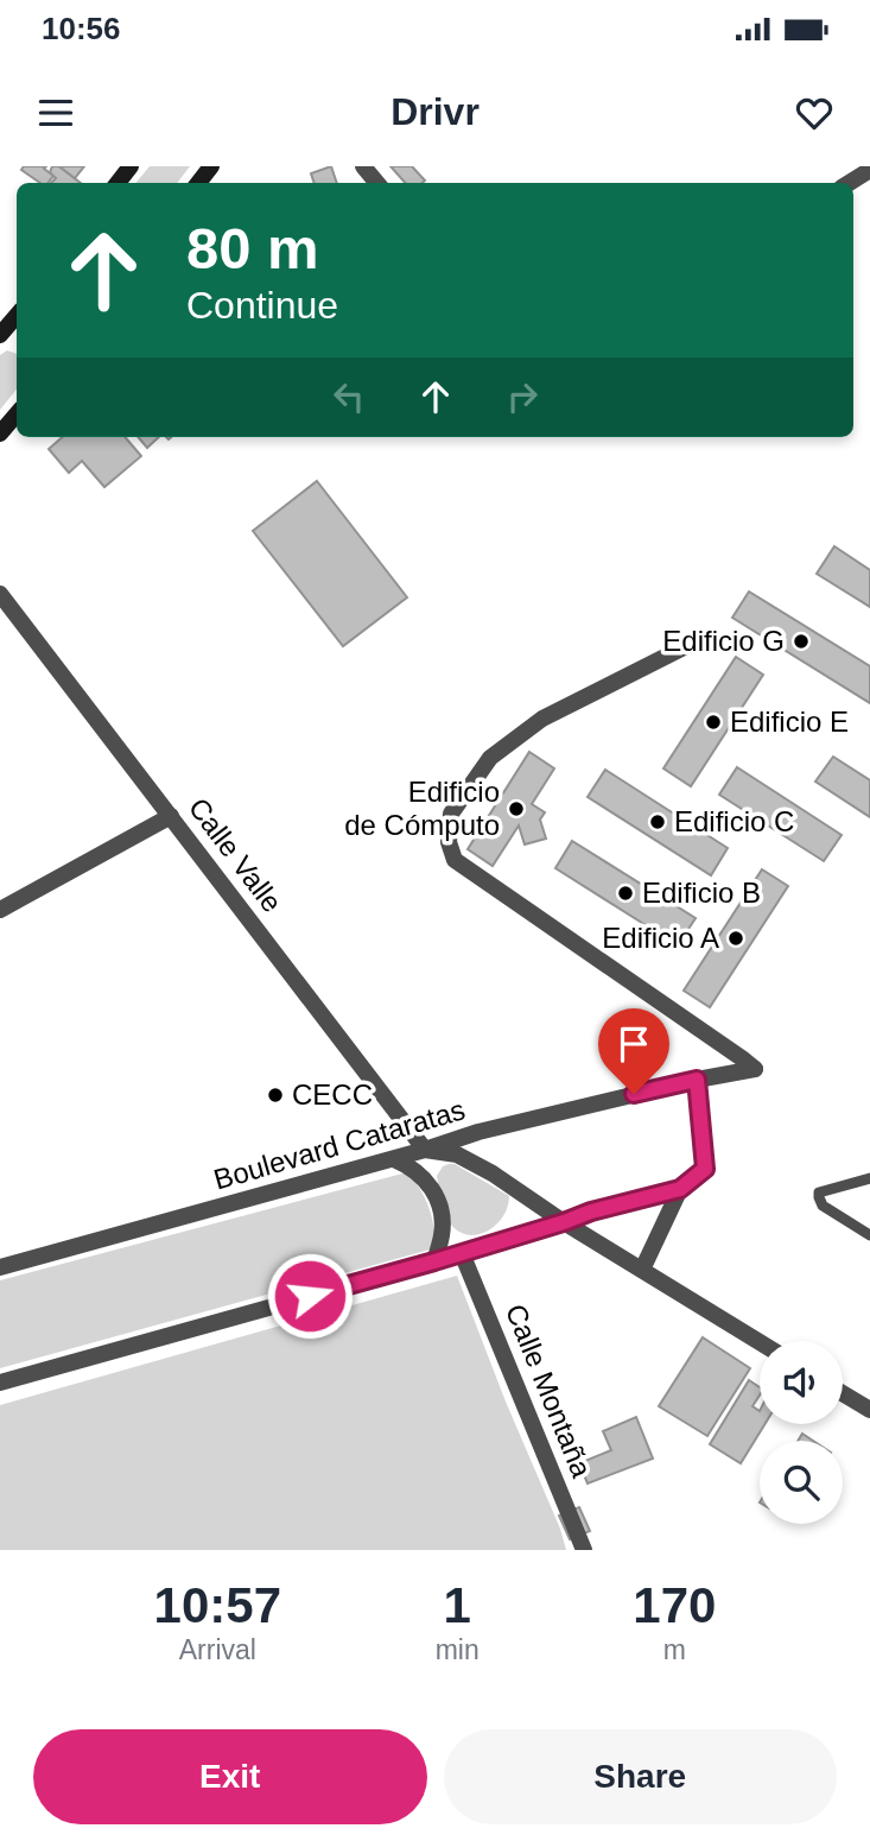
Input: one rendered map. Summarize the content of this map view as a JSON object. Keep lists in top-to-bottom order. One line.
{"streets":{"street":["Calle Valle","Boulevard Cataratas","Calle Montaña"]},"crossings":[["Calle Valle","Boulevard Cataratas"]],"places":["Edificio G","Edificio E","Edificio de Cómputo","Edificio C","Edificio B","Edificio A","CECC"],"page":{"status":"10:56","header":"Drivr","turn":["80 m","Continue"],"eta":["10:57","Arrival","1","min","170","m"],"buttons":["Exit","Share"]}}
